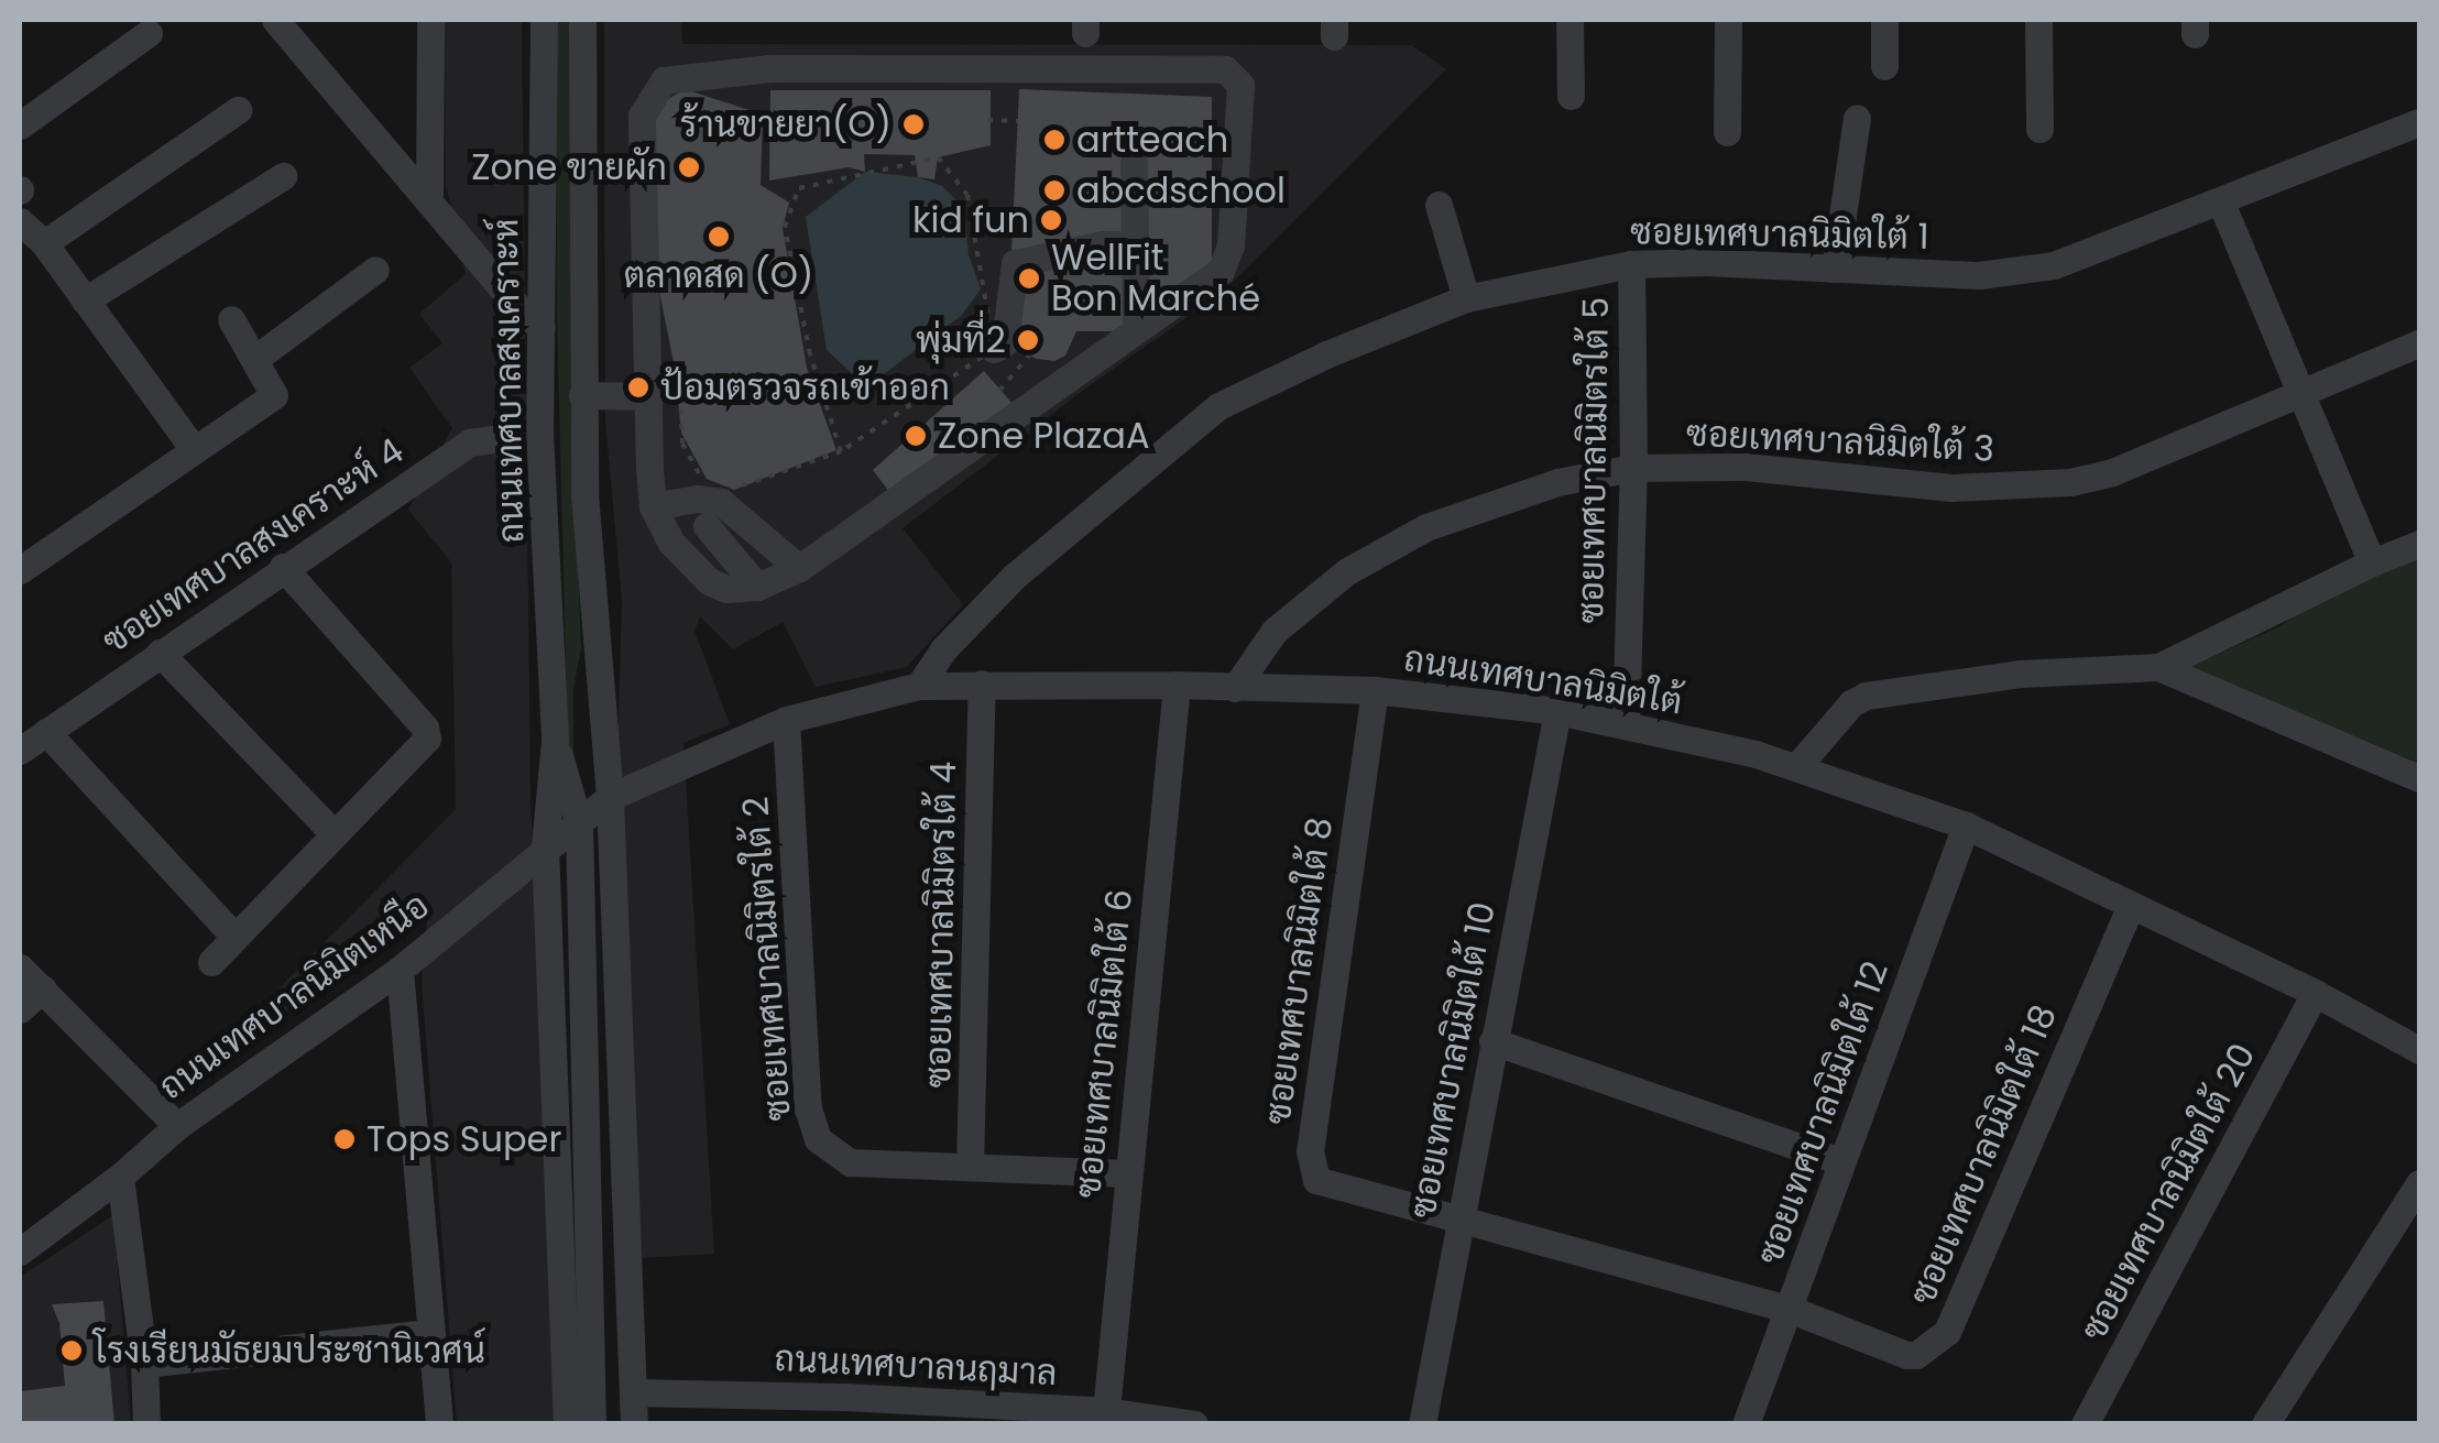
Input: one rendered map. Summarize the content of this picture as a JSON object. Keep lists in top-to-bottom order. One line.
{"streets":{"street":["ซอยเทศบาลนิมิตใต้ 1","ถนนเทศบาลสงเคราะห์","ซอยเทศบาลนิมิตใต้ 3","ซอยเทศบาลนิมิตรใต้ 5","ซอยเทศบาลสงเคราะห์ 4","ถนนเทศบาลนิมิตใต้","ซอยเทศบาลนิมิตรใต้ 4","ซอยเทศบาลนิมิตรใต้ 2","ซอยเทศบาลนิมิตใต้ 8","ถนนเทศบาลนิมิตเหนือ","ซอยเทศบาลนิมิตใต้ 6","ซอยเทศบาลนิมิตใต้ 10","ซอยเทศบาลนิมิตใต้ 12","ซอยเทศบาลนิมิตใต้ 18","ซอยเทศบาลนิมิตใต้ 20","ถนนเทศบาลนฤมาล"]},"crossings":[["ซอยเทศบาลนิมิตใต้ 1","ซอยเทศบาลนิมิตรใต้ 5"],["ซอยเทศบาลนิมิตใต้ 1","ถนนเทศบาลนิมิตใต้"],["ถนนเทศบาลสงเคราะห์","ซอยเทศบาลสงเคราะห์ 4"],["ถนนเทศบาลสงเคราะห์","ถนนเทศบาลนิมิตใต้"],["ถนนเทศบาลสงเคราะห์","ถนนเทศบาลนิมิตเหนือ"],["ถนนเทศบาลสงเคราะห์","ถนนเทศบาลนฤมาล"],["ซอยเทศบาลนิมิตใต้ 3","ซอยเทศบาลนิมิตรใต้ 5"],["ซอยเทศบาลนิมิตใต้ 3","ถนนเทศบาลนิมิตใต้"],["ซอยเทศบาลนิมิตรใต้ 5","ถนนเทศบาลนิมิตใต้"],["ถนนเทศบาลนิมิตใต้","ซอยเทศบาลนิมิตรใต้ 4"],["ถนนเทศบาลนิมิตใต้","ซอยเทศบาลนิมิตรใต้ 2"],["ถนนเทศบาลนิมิตใต้","ซอยเทศบาลนิมิตใต้ 8"],["ถนนเทศบาลนิมิตใต้","ถนนเทศบาลนิมิตเหนือ"],["ถนนเทศบาลนิมิตใต้","ซอยเทศบาลนิมิตใต้ 6"],["ถนนเทศบาลนิมิตใต้","ซอยเทศบาลนิมิตใต้ 10"],["ถนนเทศบาลนิมิตใต้","ซอยเทศบาลนิมิตใต้ 12"],["ถนนเทศบาลนิมิตใต้","ซอยเทศบาลนิมิตใต้ 18"],["ถนนเทศบาลนิมิตใต้","ซอยเทศบาลนิมิตใต้ 20"],["ซอยเทศบาลนิมิตรใต้ 4","ซอยเทศบาลนิมิตรใต้ 2"],["ซอยเทศบาลนิมิตรใต้ 2","ซอยเทศบาลนิมิตใต้ 6"],["ซอยเทศบาลนิมิตใต้ 8","ซอยเทศบาลนิมิตใต้ 10"],["ซอยเทศบาลนิมิตใต้ 8","ซอยเทศบาลนิมิตใต้ 12"],["ซอยเทศบาลนิมิตใต้ 8","ซอยเทศบาลนิมิตใต้ 18"],["ซอยเทศบาลนิมิตใต้ 6","ถนนเทศบาลนฤมาล"],["ซอยเทศบาลนิมิตใต้ 12","ซอยเทศบาลนิมิตใต้ 18"]],"places":["ร้านขายยา(O)","artteach","Zone ขายผัก","abcdschool","kid fun","ตลาดสด (O)","WellFit Bon Marché","พุ่มที่2","ป้อมตรวจรถเข้าออก","Zone PlazaA","Tops Super","โรงเรียนมัธยมประชานิเวศน์"]}
